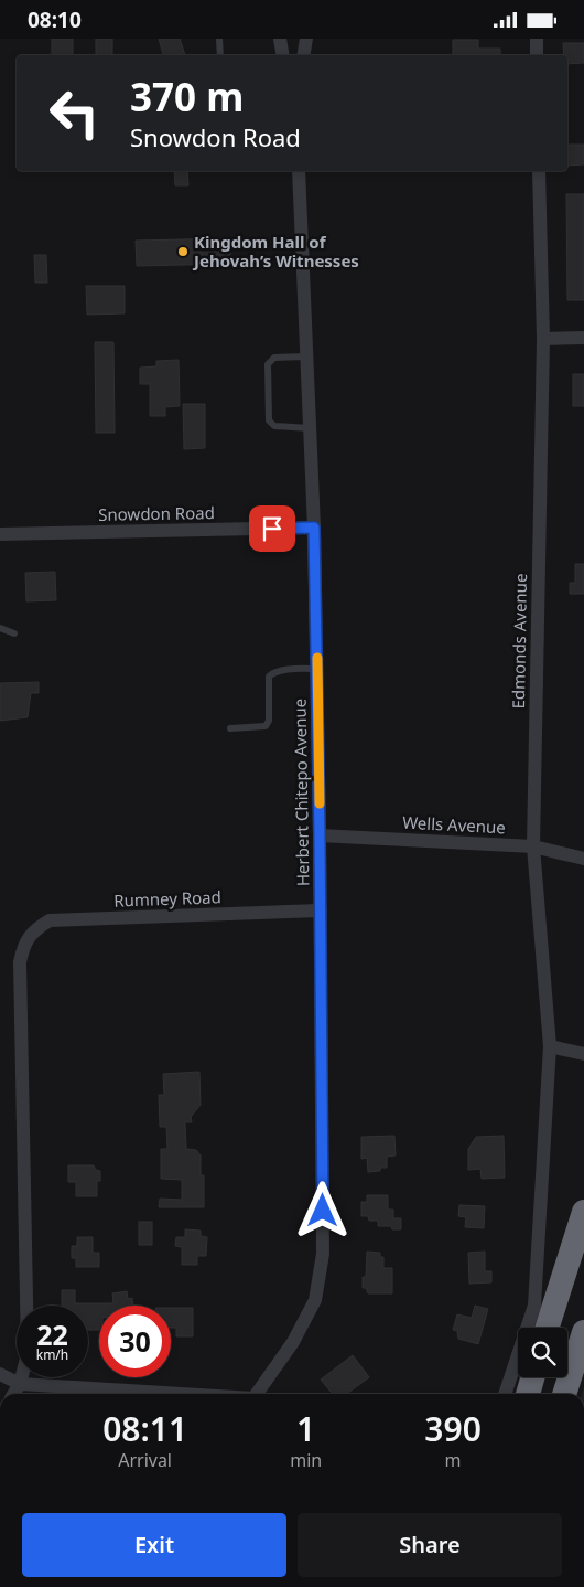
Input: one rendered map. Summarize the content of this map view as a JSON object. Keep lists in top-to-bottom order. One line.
{"streets":{"street":["Snowdon Road","Edmonds Avenue","Herbert Chitepo Avenue","Wells Avenue","Rumney Road"]},"crossings":[["Snowdon Road","Herbert Chitepo Avenue"],["Edmonds Avenue","Wells Avenue"],["Herbert Chitepo Avenue","Wells Avenue"],["Herbert Chitepo Avenue","Rumney Road"]],"places":["Kingdom Hall of Jehovah’s Witnesses"],"page":{"status":"08:10","turn":["370 m","Snowdon Road"],"speed":"22 km/h","limit":"30","eta":["08:11","Arrival","1","min","390","m"],"buttons":["Exit","Share"]}}
